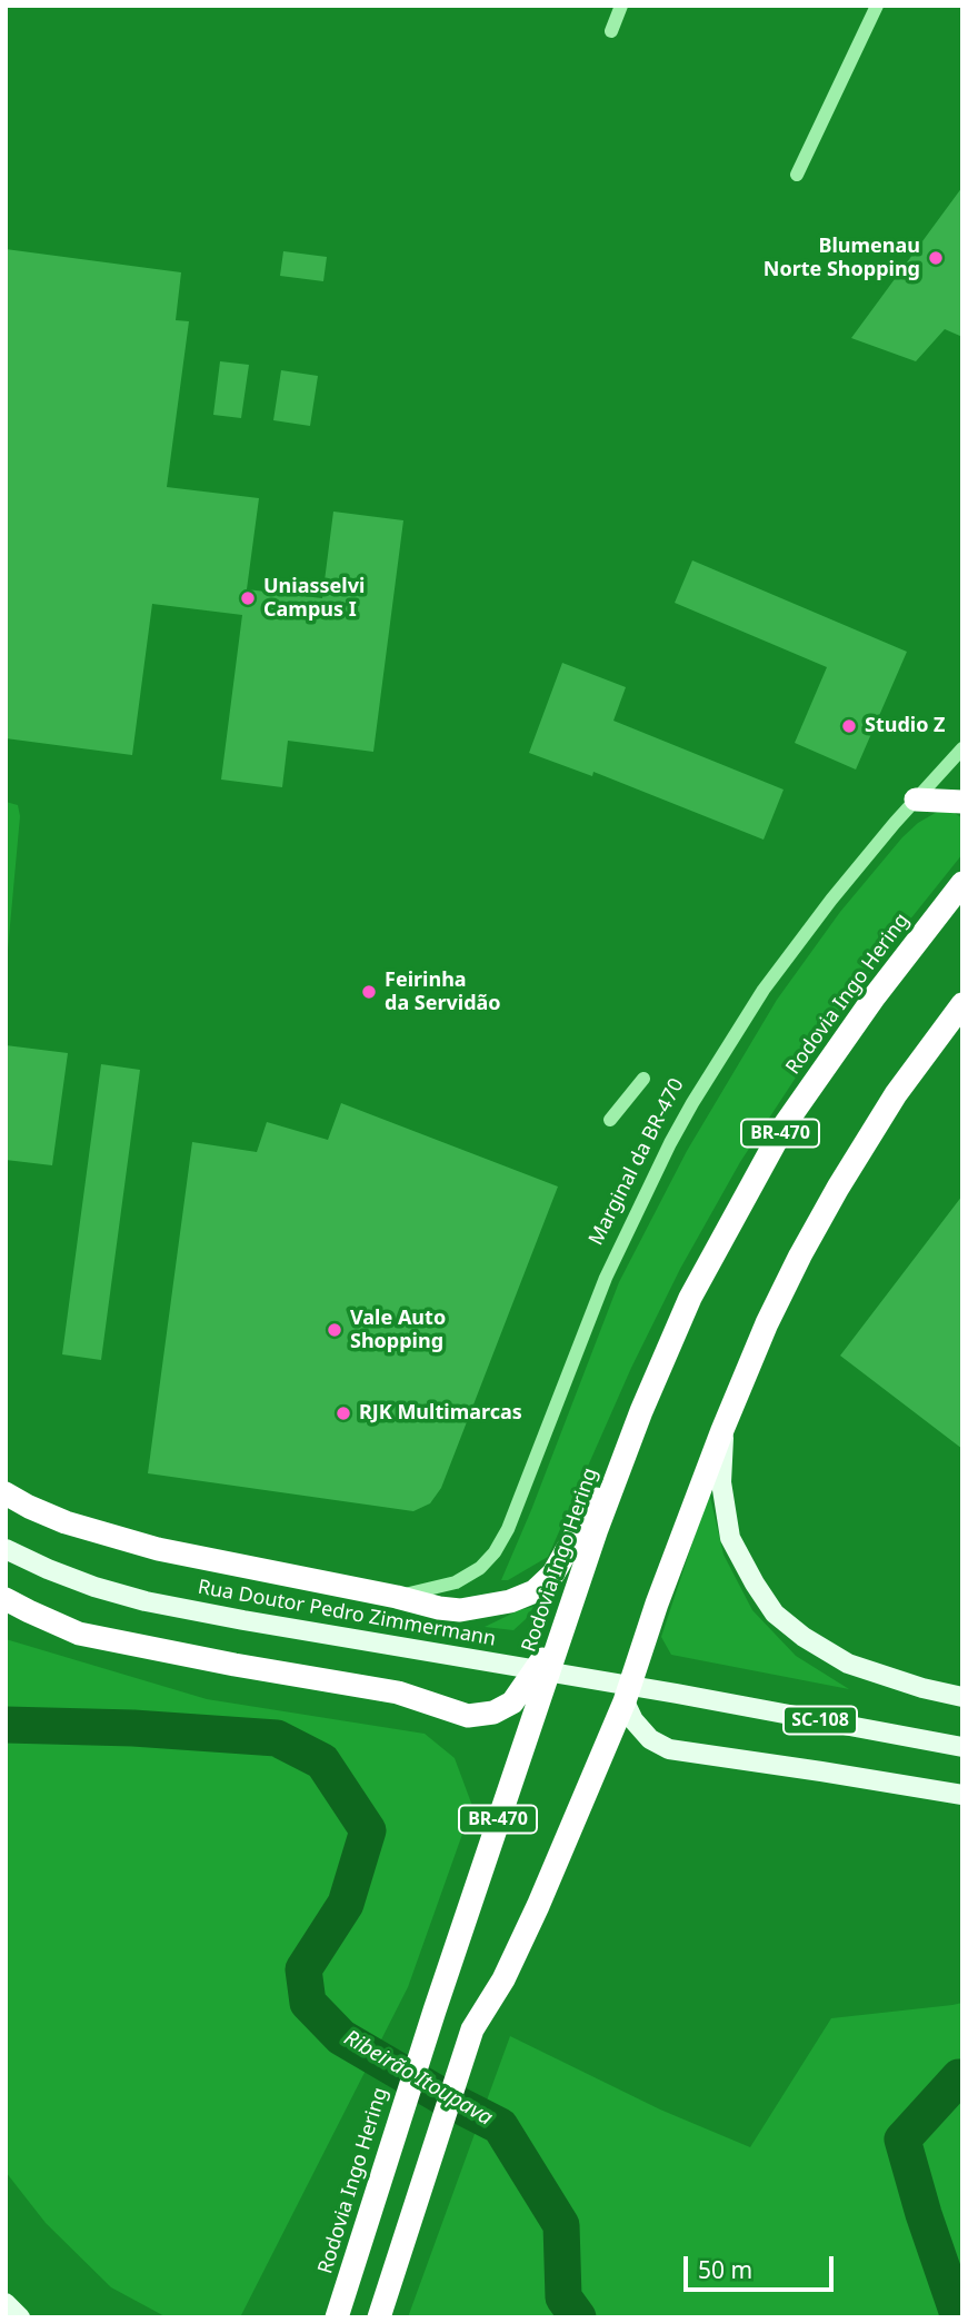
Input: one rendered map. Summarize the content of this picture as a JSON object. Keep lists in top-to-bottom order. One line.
{"streets":{"highway":["Rodovia Ingo Hering","BR-470"],"main road":["Rua Doutor Pedro Zimmermann","SC-108"],"street":["Marginal da BR-470"]},"water":["Ribeirão Itoupava"],"places":["Blumenau Norte Shopping","Uniasselvi Campus I","Studio Z","Feirinha da Servidão","Vale Auto Shopping","RJK Multimarcas"],"scale_bar":"50 m"}
